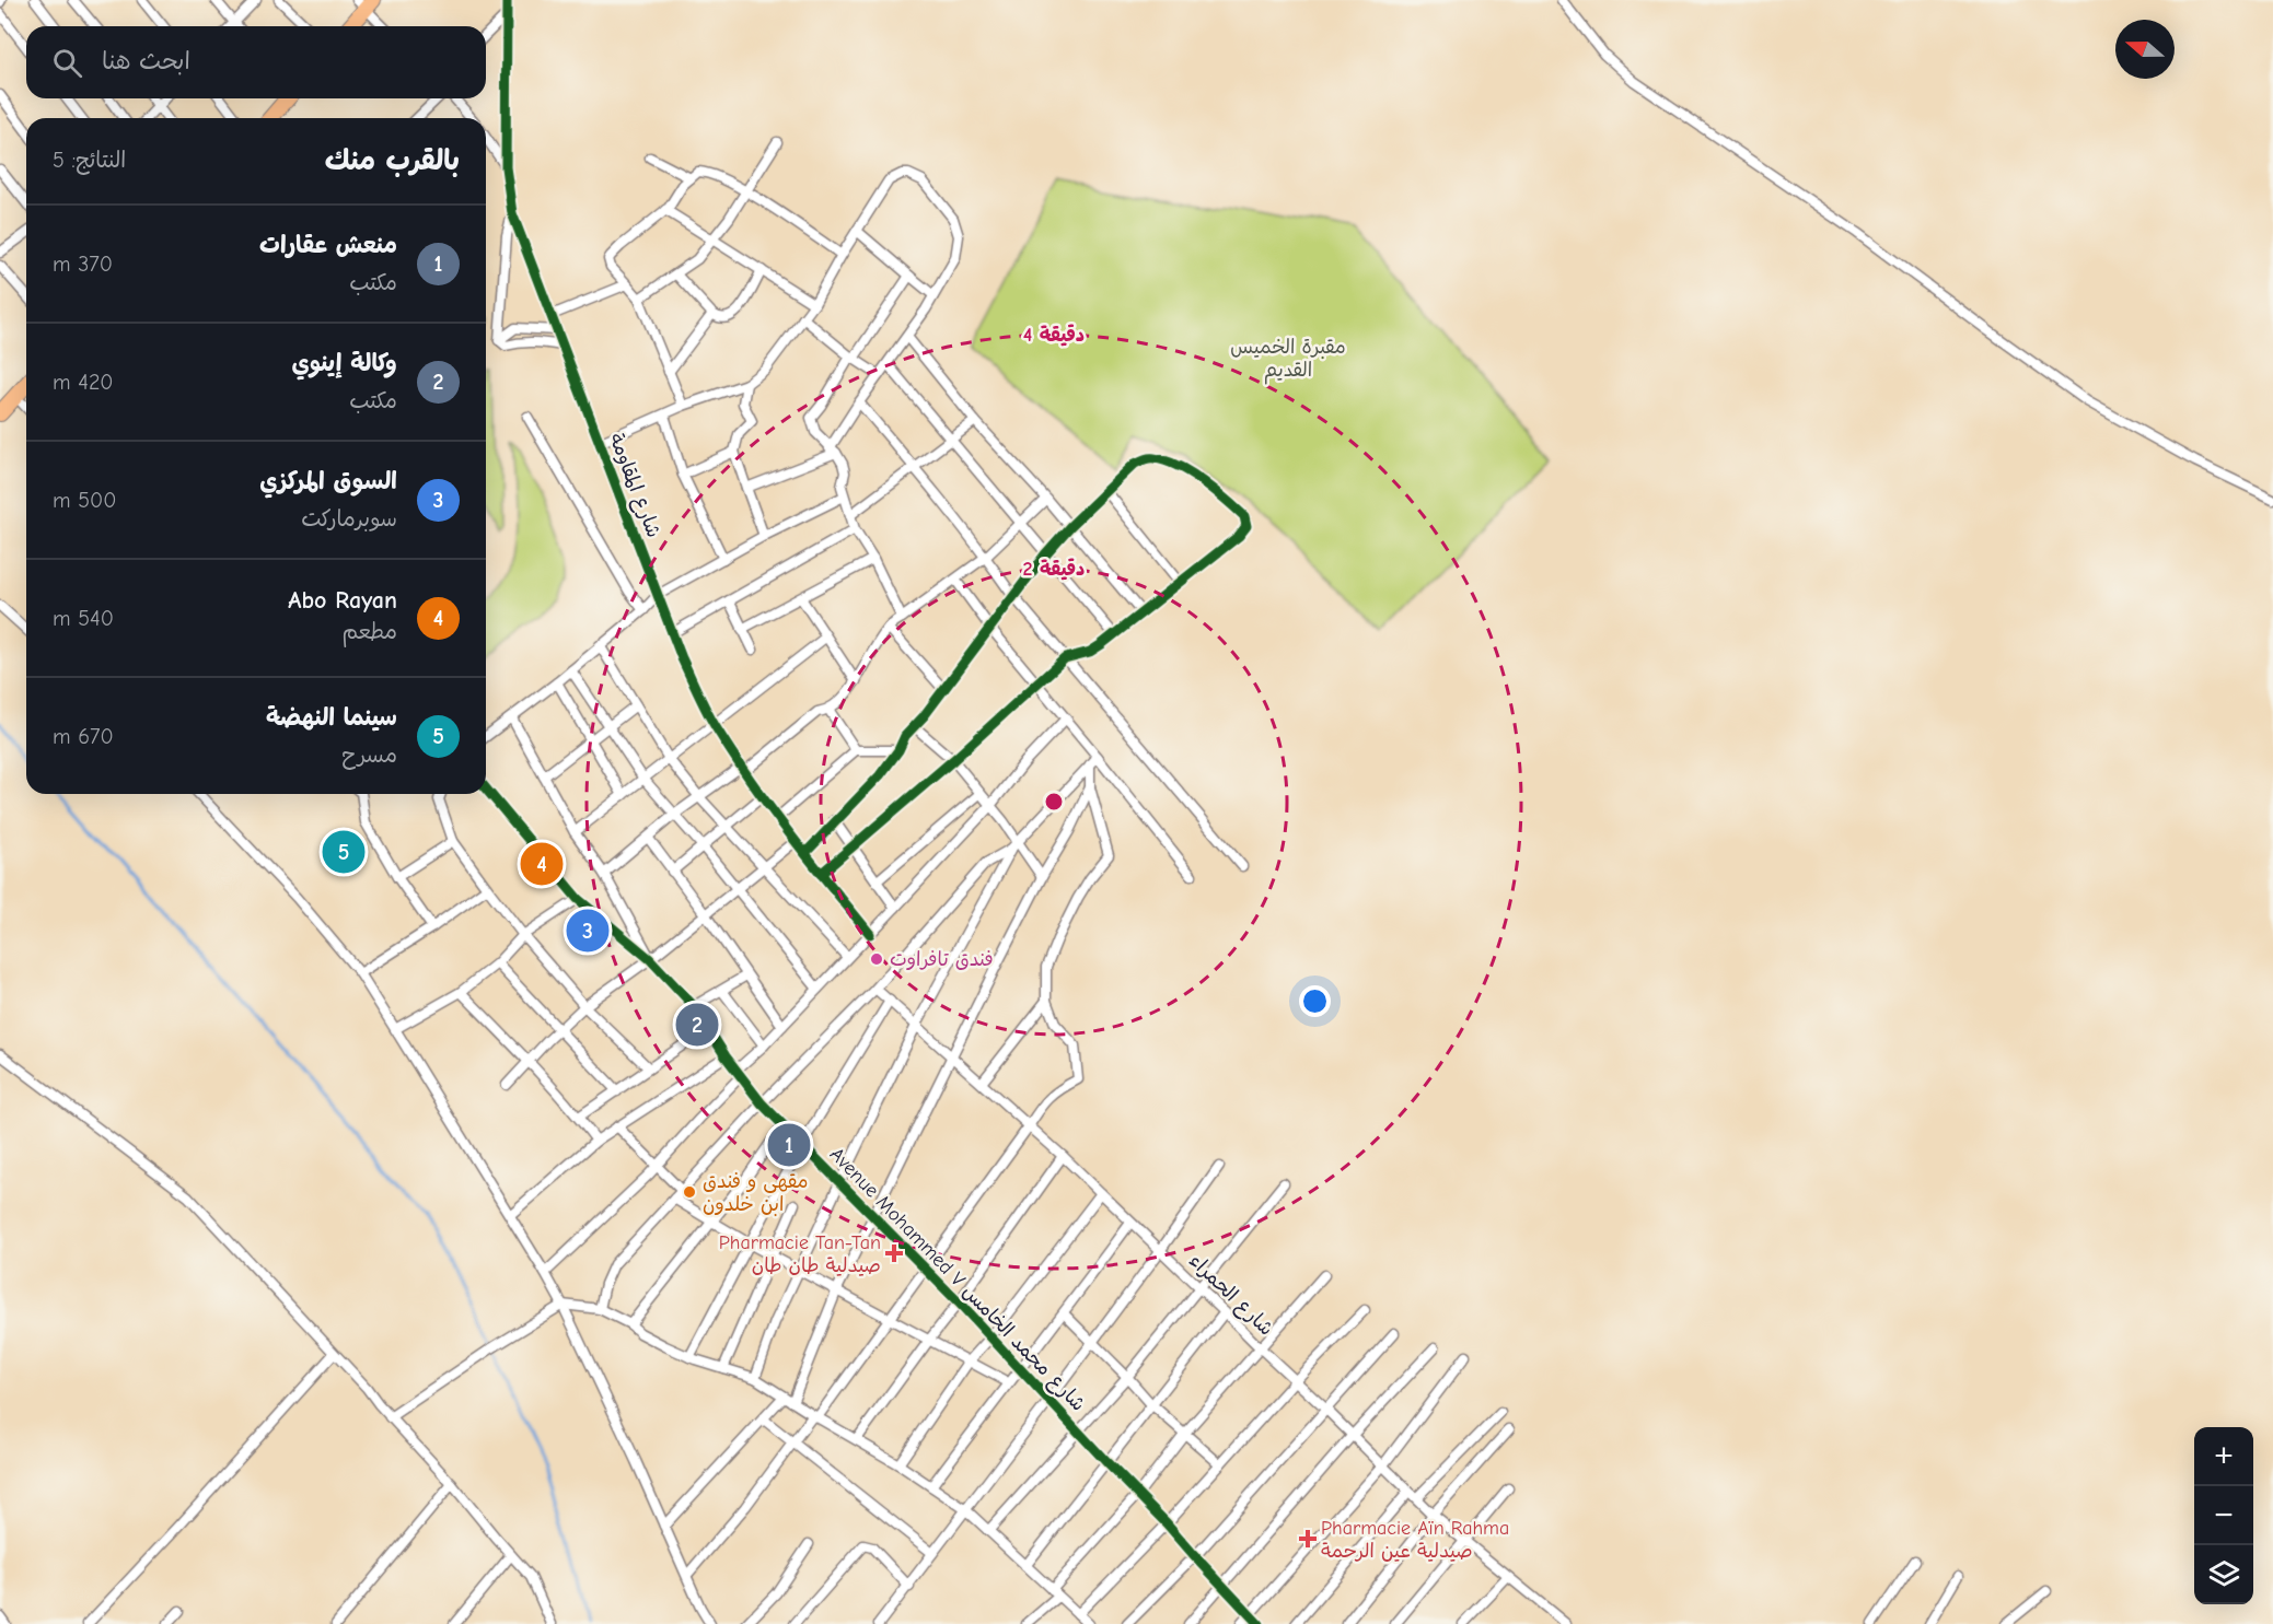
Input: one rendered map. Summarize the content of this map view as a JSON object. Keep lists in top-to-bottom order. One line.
{"streets":{"street":["شارع المقاومة","Avenue Mohammed V شارع محمد الخامس","شارع الحمراء"]},"parks":["مقبرة الخميس القديم"],"places":{"other":["فندق تافراوت","مقهى و فندق ابن خلدون"],"health":["Pharmacie Tan-Tan صيدلية طان طان","Pharmacie Aïn Rahma صيدلية عين الرحمة"]},"north":"left","page":{"search":"ابحث هنا","heading":["بالقرب منك","النتائج: 5"],"list":[{"mark":"1","name":"منعش عقارات","note":"مكتب","value":"370 m"},{"mark":"2","name":"وكالة إينوي","note":"مكتب","value":"420 m"},{"mark":"3","name":"السوق المركزي","note":"سوبرماركت","value":"500 m"},{"mark":"4","name":"Abo Rayan","note":"مطعم","value":"540 m"},{"mark":"5","name":"سينما النهضة","note":"مسرح","value":"670 m"}],"pins":["5","4","3","2","1"],"map_buttons":["+","−"]},"rings":["4 دقيقة","2 دقيقة"]}
